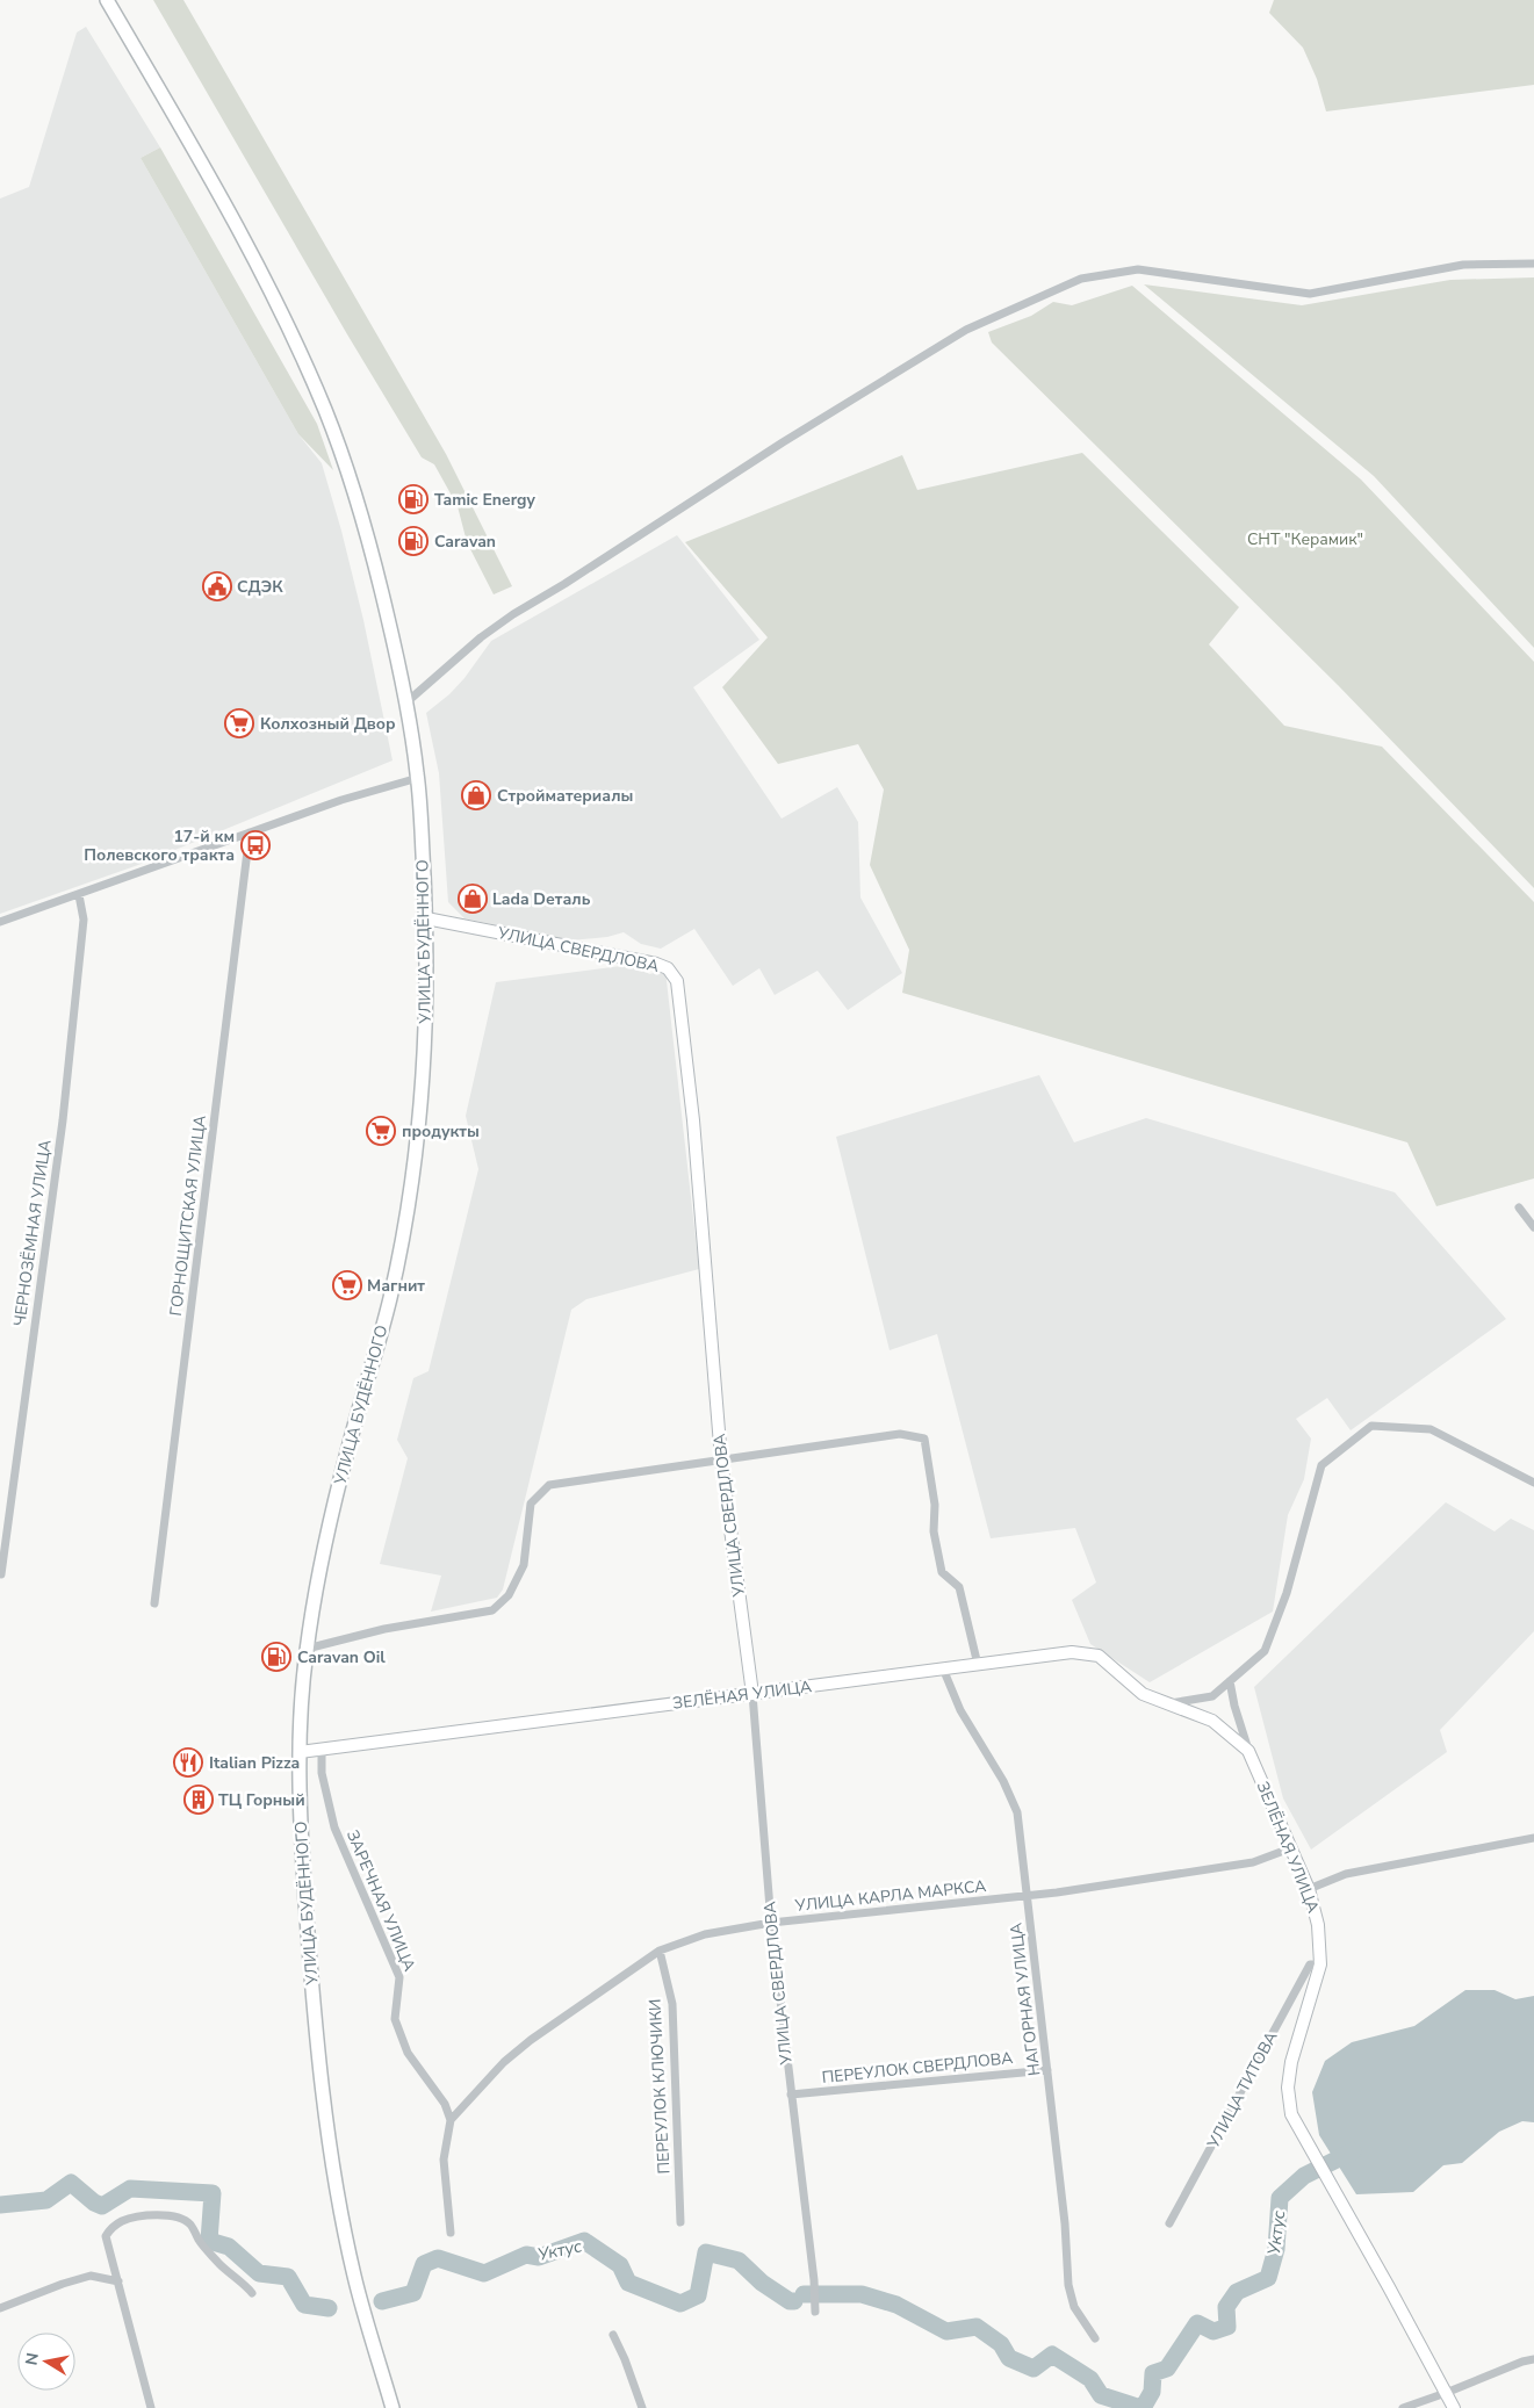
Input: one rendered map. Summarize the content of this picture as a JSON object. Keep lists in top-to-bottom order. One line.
{"streets":{"main road":["УЛИЦА БУДЁННОГО"],"street":["УЛИЦА СВЕРДЛОВА","ГОРНОЩИТСКАЯ УЛИЦА","ЧЕРНОЗЁМНАЯ УЛИЦА","ЗЕЛЁНАЯ УЛИЦА","УЛИЦА КАРЛА МАРКСА","ЗАРЕЧНАЯ УЛИЦА","НАГОРНАЯ УЛИЦА","ПЕРЕУЛОК СВЕРДЛОВА","ПЕРЕУЛОК КЛЮЧИКИ","УЛИЦА ТИТОВА"]},"crossings":[["УЛИЦА БУДЁННОГО","УЛИЦА СВЕРДЛОВА"],["УЛИЦА БУДЁННОГО","ЗЕЛЁНАЯ УЛИЦА"],["УЛИЦА СВЕРДЛОВА","ЗЕЛЁНАЯ УЛИЦА"],["УЛИЦА СВЕРДЛОВА","УЛИЦА КАРЛА МАРКСА"],["УЛИЦА СВЕРДЛОВА","ПЕРЕУЛОК СВЕРДЛОВА"],["ЗЕЛЁНАЯ УЛИЦА","УЛИЦА КАРЛА МАРКСА"],["ЗЕЛЁНАЯ УЛИЦА","ЗАРЕЧНАЯ УЛИЦА"],["ЗЕЛЁНАЯ УЛИЦА","НАГОРНАЯ УЛИЦА"],["ЗЕЛЁНАЯ УЛИЦА","УЛИЦА ТИТОВА"],["УЛИЦА КАРЛА МАРКСА","ЗАРЕЧНАЯ УЛИЦА"],["УЛИЦА КАРЛА МАРКСА","НАГОРНАЯ УЛИЦА"],["УЛИЦА КАРЛА МАРКСА","ПЕРЕУЛОК КЛЮЧИКИ"],["НАГОРНАЯ УЛИЦА","ПЕРЕУЛОК СВЕРДЛОВА"]],"water":["Уктус"],"parks":["СНТ \"Керамик\""],"places":{"fuel station":["Tamic Еnergy","Caravan","Caravan Oil"],"public building":["СДЭК"],"supermarket":["Колхозный Двор","продукты","Магнит"],"shop":["Стройматериалы","Lada Dеталь"],"bus stop":["17-й км Полевского тракта"],"restaurant":["Italian Pizza"],"building":["ТЦ Горный"]},"north":"left"}
